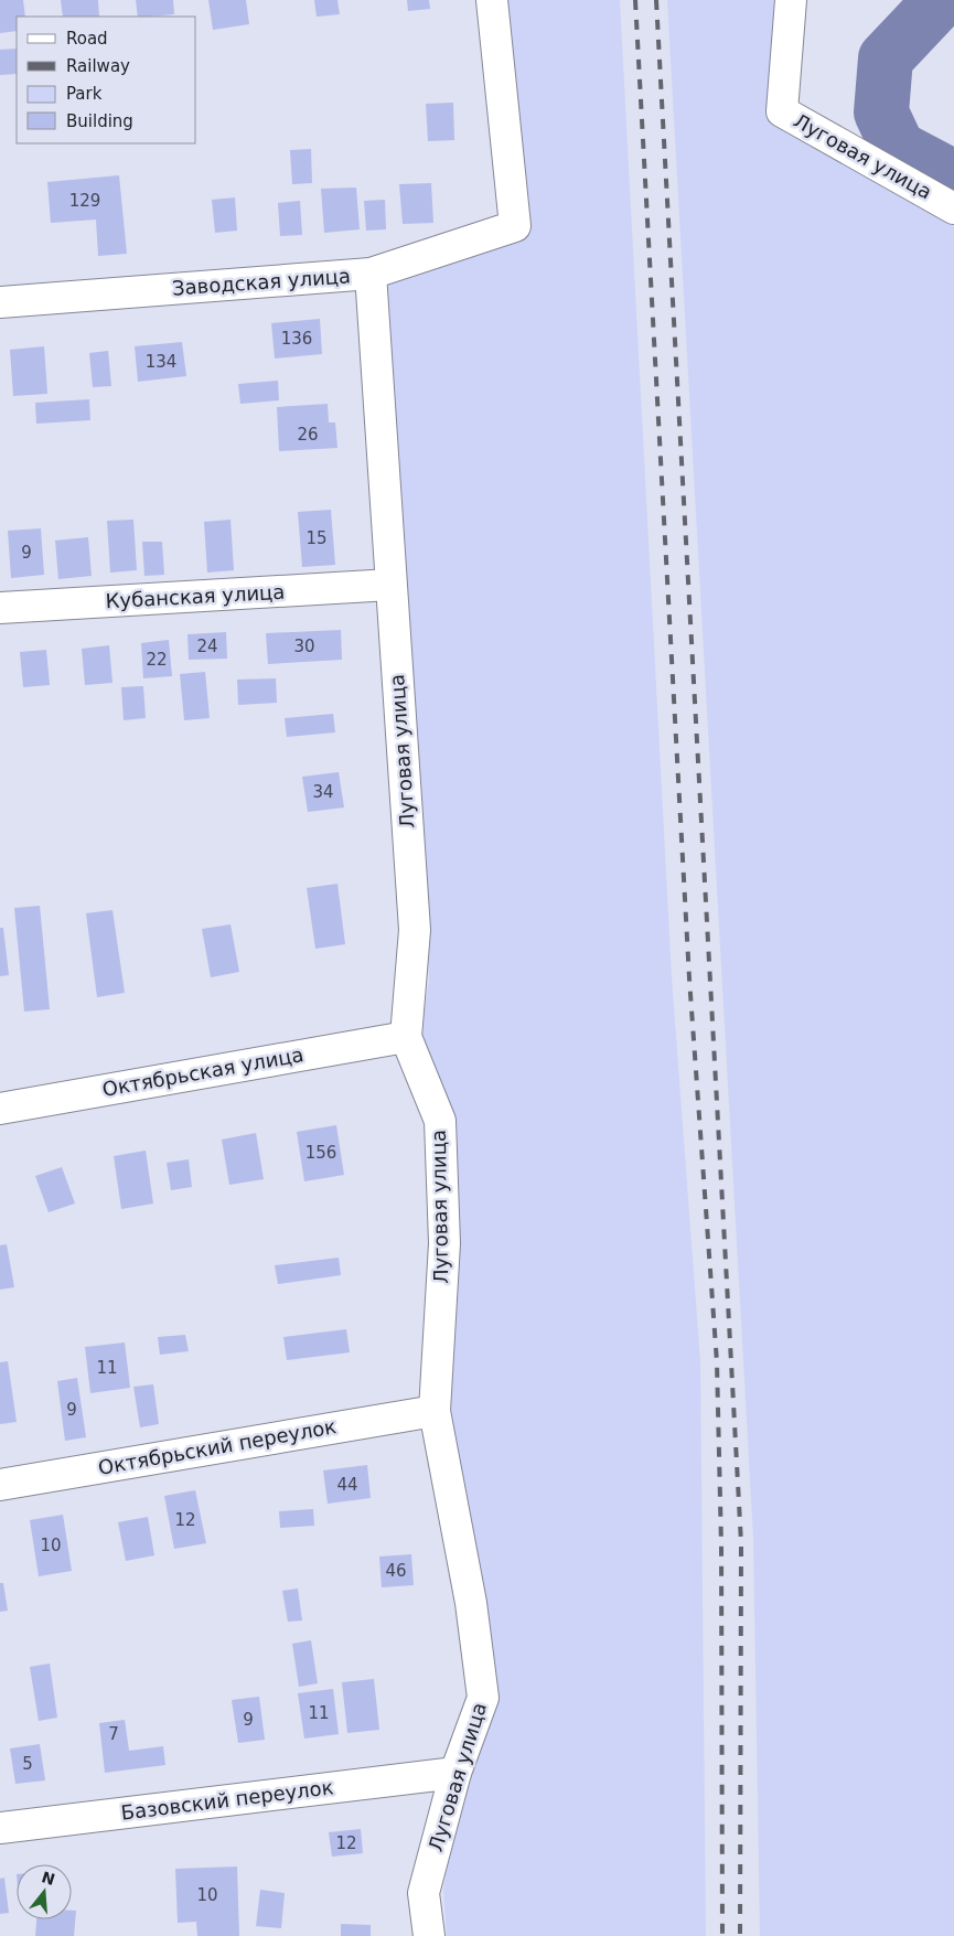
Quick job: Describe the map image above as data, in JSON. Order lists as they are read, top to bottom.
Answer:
{
  "streets": {
    "street": [
      "Луговая улица",
      "Заводская улица",
      "Кубанская улица",
      "Октябрьская улица",
      "Октябрьский переулок",
      "Базовский переулок"
    ]
  },
  "crossings": [
    ["Луговая улица", "Заводская улица"],
    ["Луговая улица", "Кубанская улица"],
    ["Луговая улица", "Октябрьская улица"],
    ["Луговая улица", "Октябрьский переулок"],
    ["Луговая улица", "Базовский переулок"]
  ],
  "house_numbers": [
    "129",
    "136",
    "134",
    "26",
    "15",
    "9",
    "24",
    "30",
    "22",
    "34",
    "156",
    "11",
    "9",
    "44",
    "12",
    "10",
    "46",
    "11",
    "9",
    "7",
    "5",
    "12",
    "10"
  ],
  "legend": [
    "Road",
    "Railway",
    "Park",
    "Building"
  ],
  "north": "top"
}
